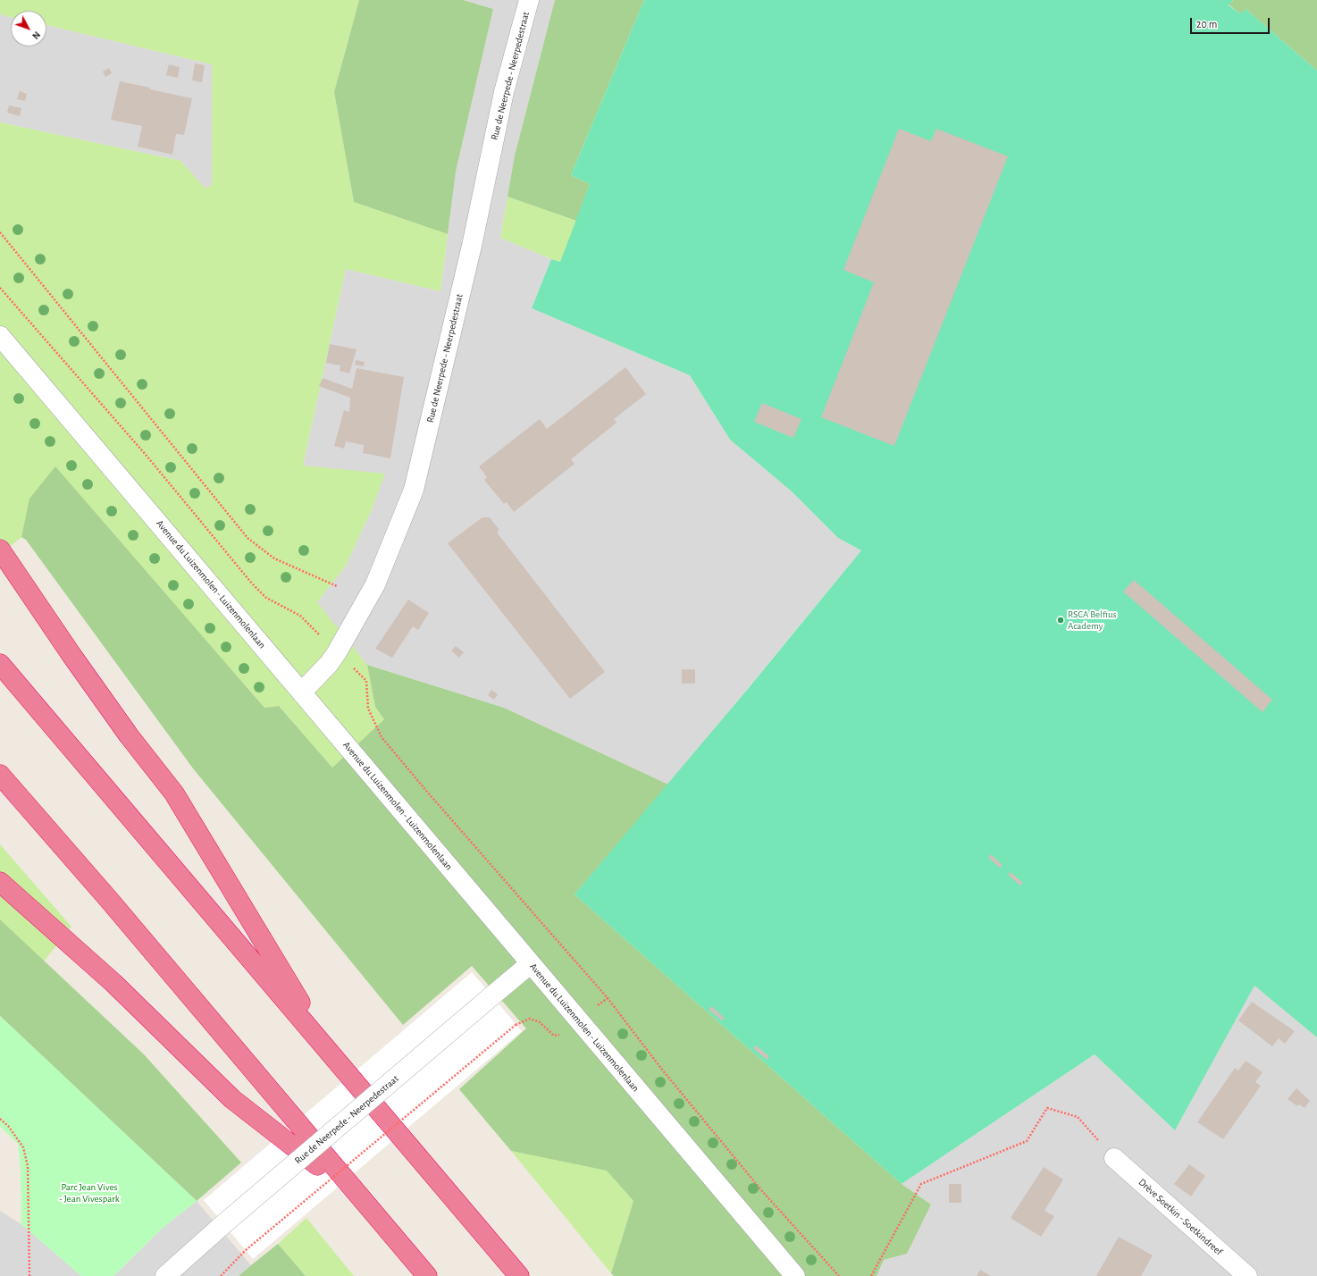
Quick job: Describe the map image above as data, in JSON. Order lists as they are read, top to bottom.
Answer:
{
  "streets": {
    "street": ["Rue de Neerpede - Neerpedestraat", "Avenue du Luizenmolen - Luizenmolenlaan", "Drève Soetkin - Soetkindreef"]
  },
  "crossings": [
    ["Rue de Neerpede - Neerpedestraat", "Avenue du Luizenmolen - Luizenmolenlaan"]
  ],
  "parks": ["Parc Jean Vives - Jean Vivespark"],
  "places": ["RSCA Belfius Academy"],
  "scale_bar": "20 m",
  "north": "bottom right"
}
